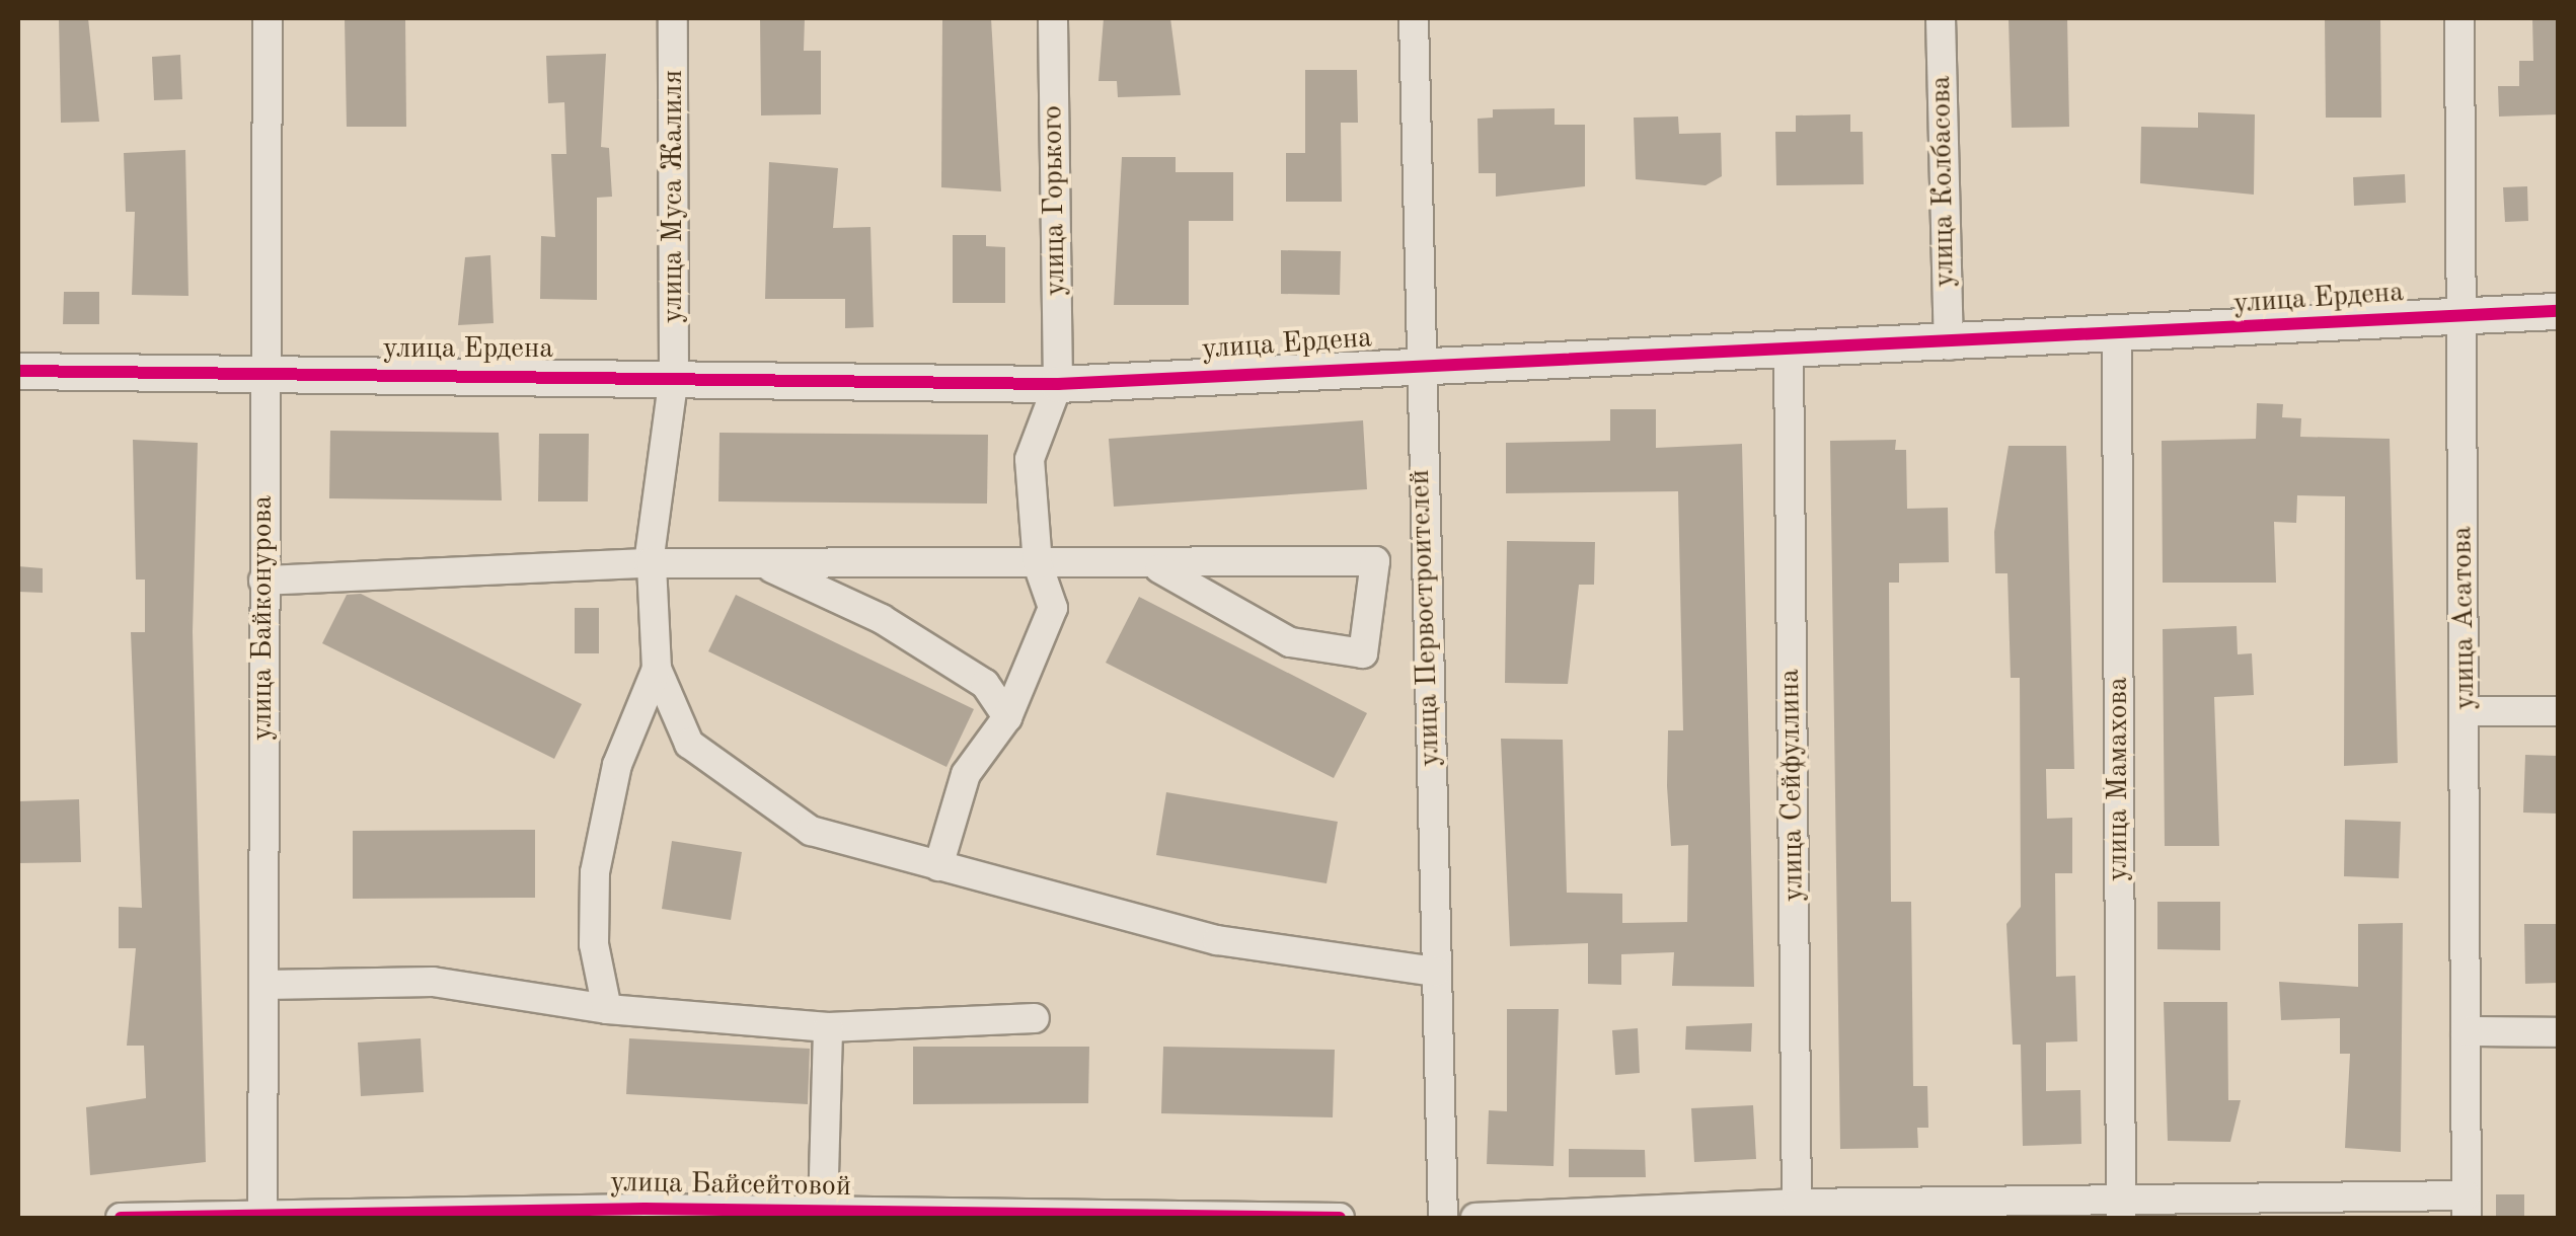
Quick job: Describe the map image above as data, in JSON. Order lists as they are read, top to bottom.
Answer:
{
  "streets": {
    "street": [
      "улица Колбасова",
      "улица Муса Жалиля",
      "улица Горького",
      "улица Ердена",
      "улица Байконурова",
      "улица Первостроителей",
      "улица Асатова",
      "улица Мамахова",
      "улица Сейфуллина",
      "улица Байсейтовой"
    ]
  },
  "crossings": [
    ["улица Колбасова", "улица Ердена"],
    ["улица Муса Жалиля", "улица Ердена"],
    ["улица Горького", "улица Ердена"],
    ["улица Ердена", "улица Байконурова"],
    ["улица Ердена", "улица Первостроителей"],
    ["улица Ердена", "улица Асатова"],
    ["улица Ердена", "улица Мамахова"],
    ["улица Ердена", "улица Сейфуллина"],
    ["улица Байконурова", "улица Байсейтовой"]
  ]
}
